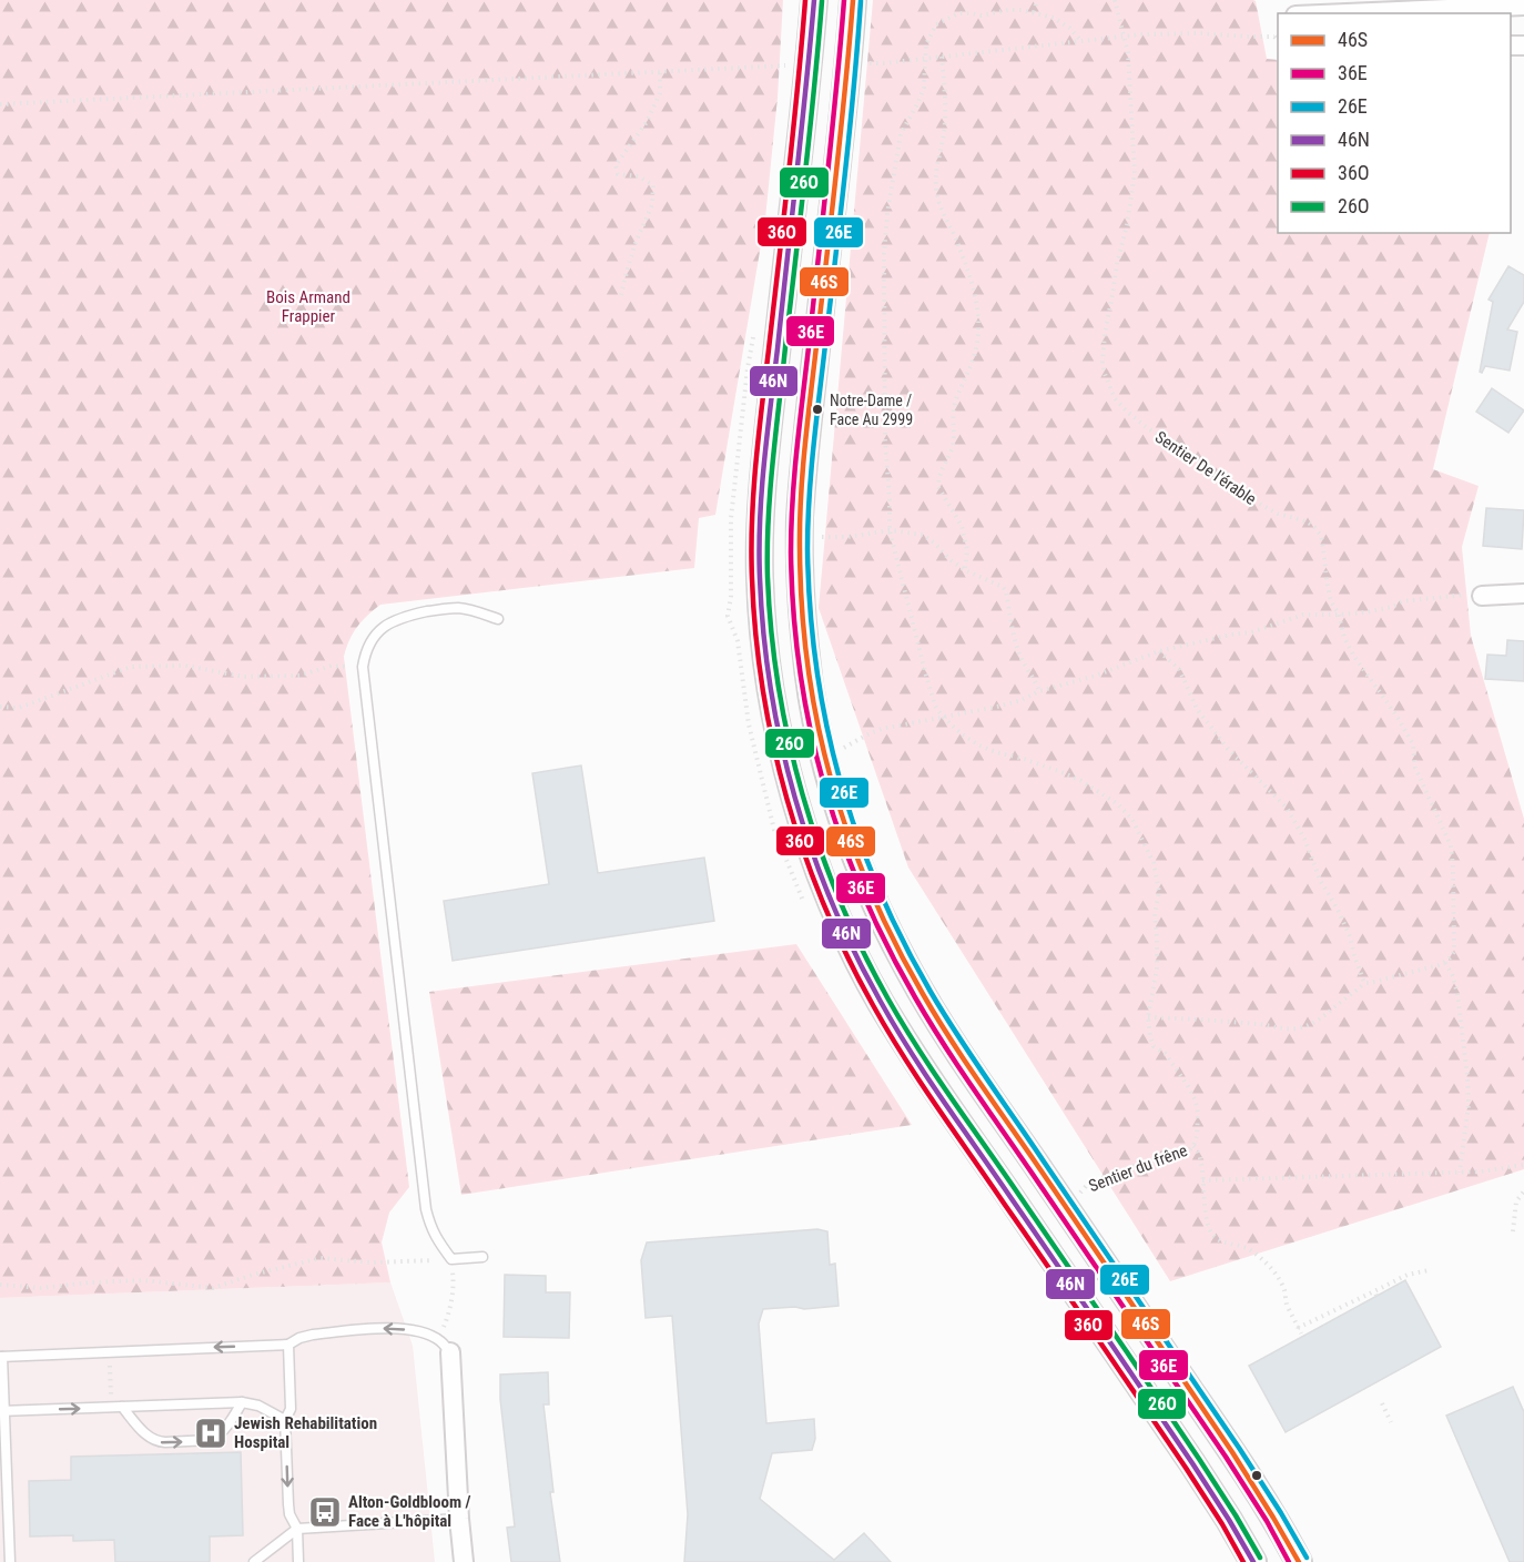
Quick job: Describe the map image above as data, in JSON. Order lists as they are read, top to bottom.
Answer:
{
  "streets": {
    "path": ["Sentier De l'érable", "Sentier du frêne"]
  },
  "parks": ["Bois Armand Frappier"],
  "places": {
    "other": ["Notre-Dame / Face Au 2999"],
    "hospital": ["Jewish Rehabilitation Hospital"],
    "bus stop": ["Alton-Goldbloom / Face à L'hôpital"]
  },
  "lines": [
    "transit line 46S",
    "transit line 36E",
    "transit line 46N",
    "transit line 36O",
    "transit line 26E",
    "transit line 26O"
  ],
  "legend": [
    "46S",
    "36E",
    "26E",
    "46N",
    "36O",
    "26O"
  ]
}
